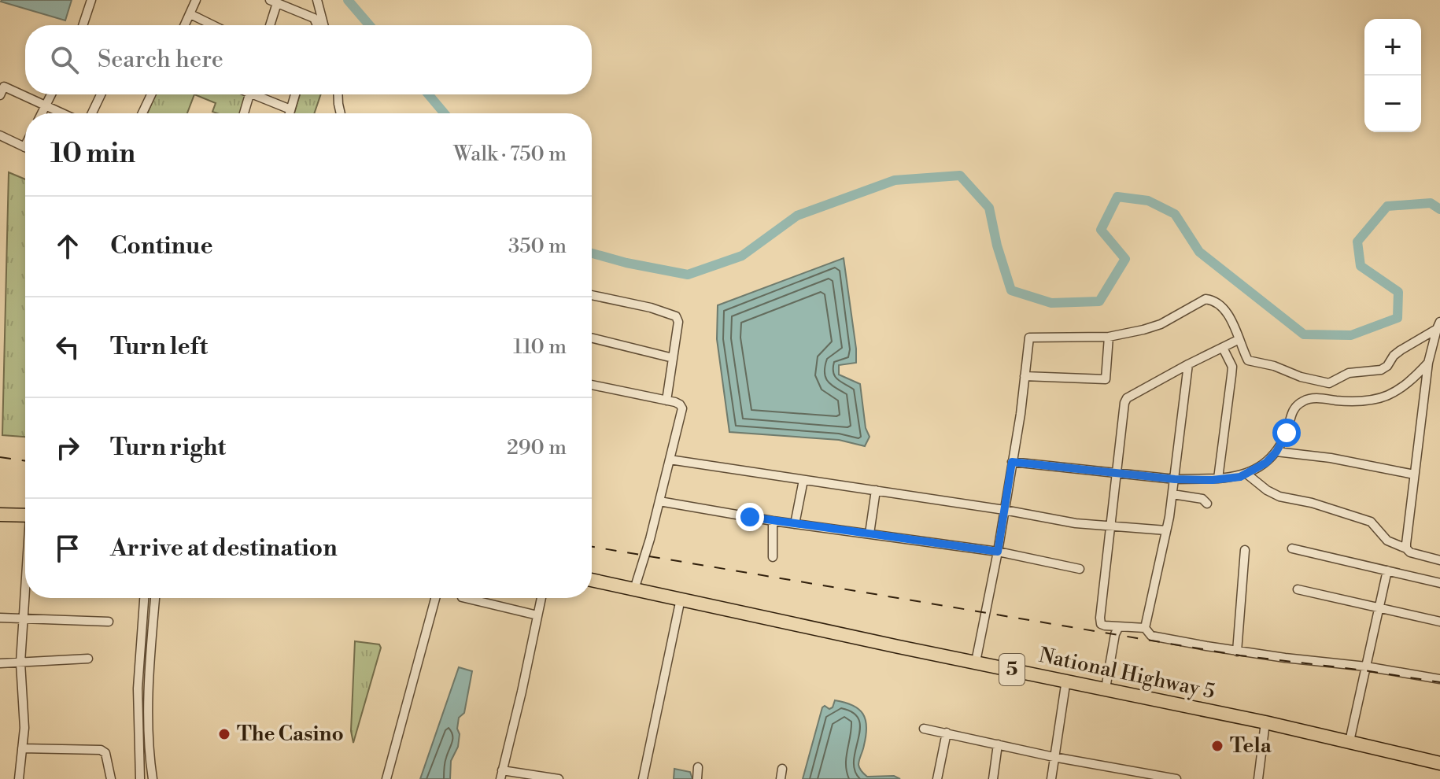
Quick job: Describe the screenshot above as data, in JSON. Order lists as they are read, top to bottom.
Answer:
{
  "streets": {
    "highway": ["5", "National Highway 5"]
  },
  "places": ["The Casino", "Tela"],
  "page": {
    "map_buttons": ["+", "−"],
    "search": "Search here",
    "heading": ["10 min", "Walk · 750 m"],
    "list": [
      ["Continue", "350 m"],
      ["Turn left", "110 m"],
      ["Turn right", "290 m"],
      "Arrive at destination"
    ]
  }
}
